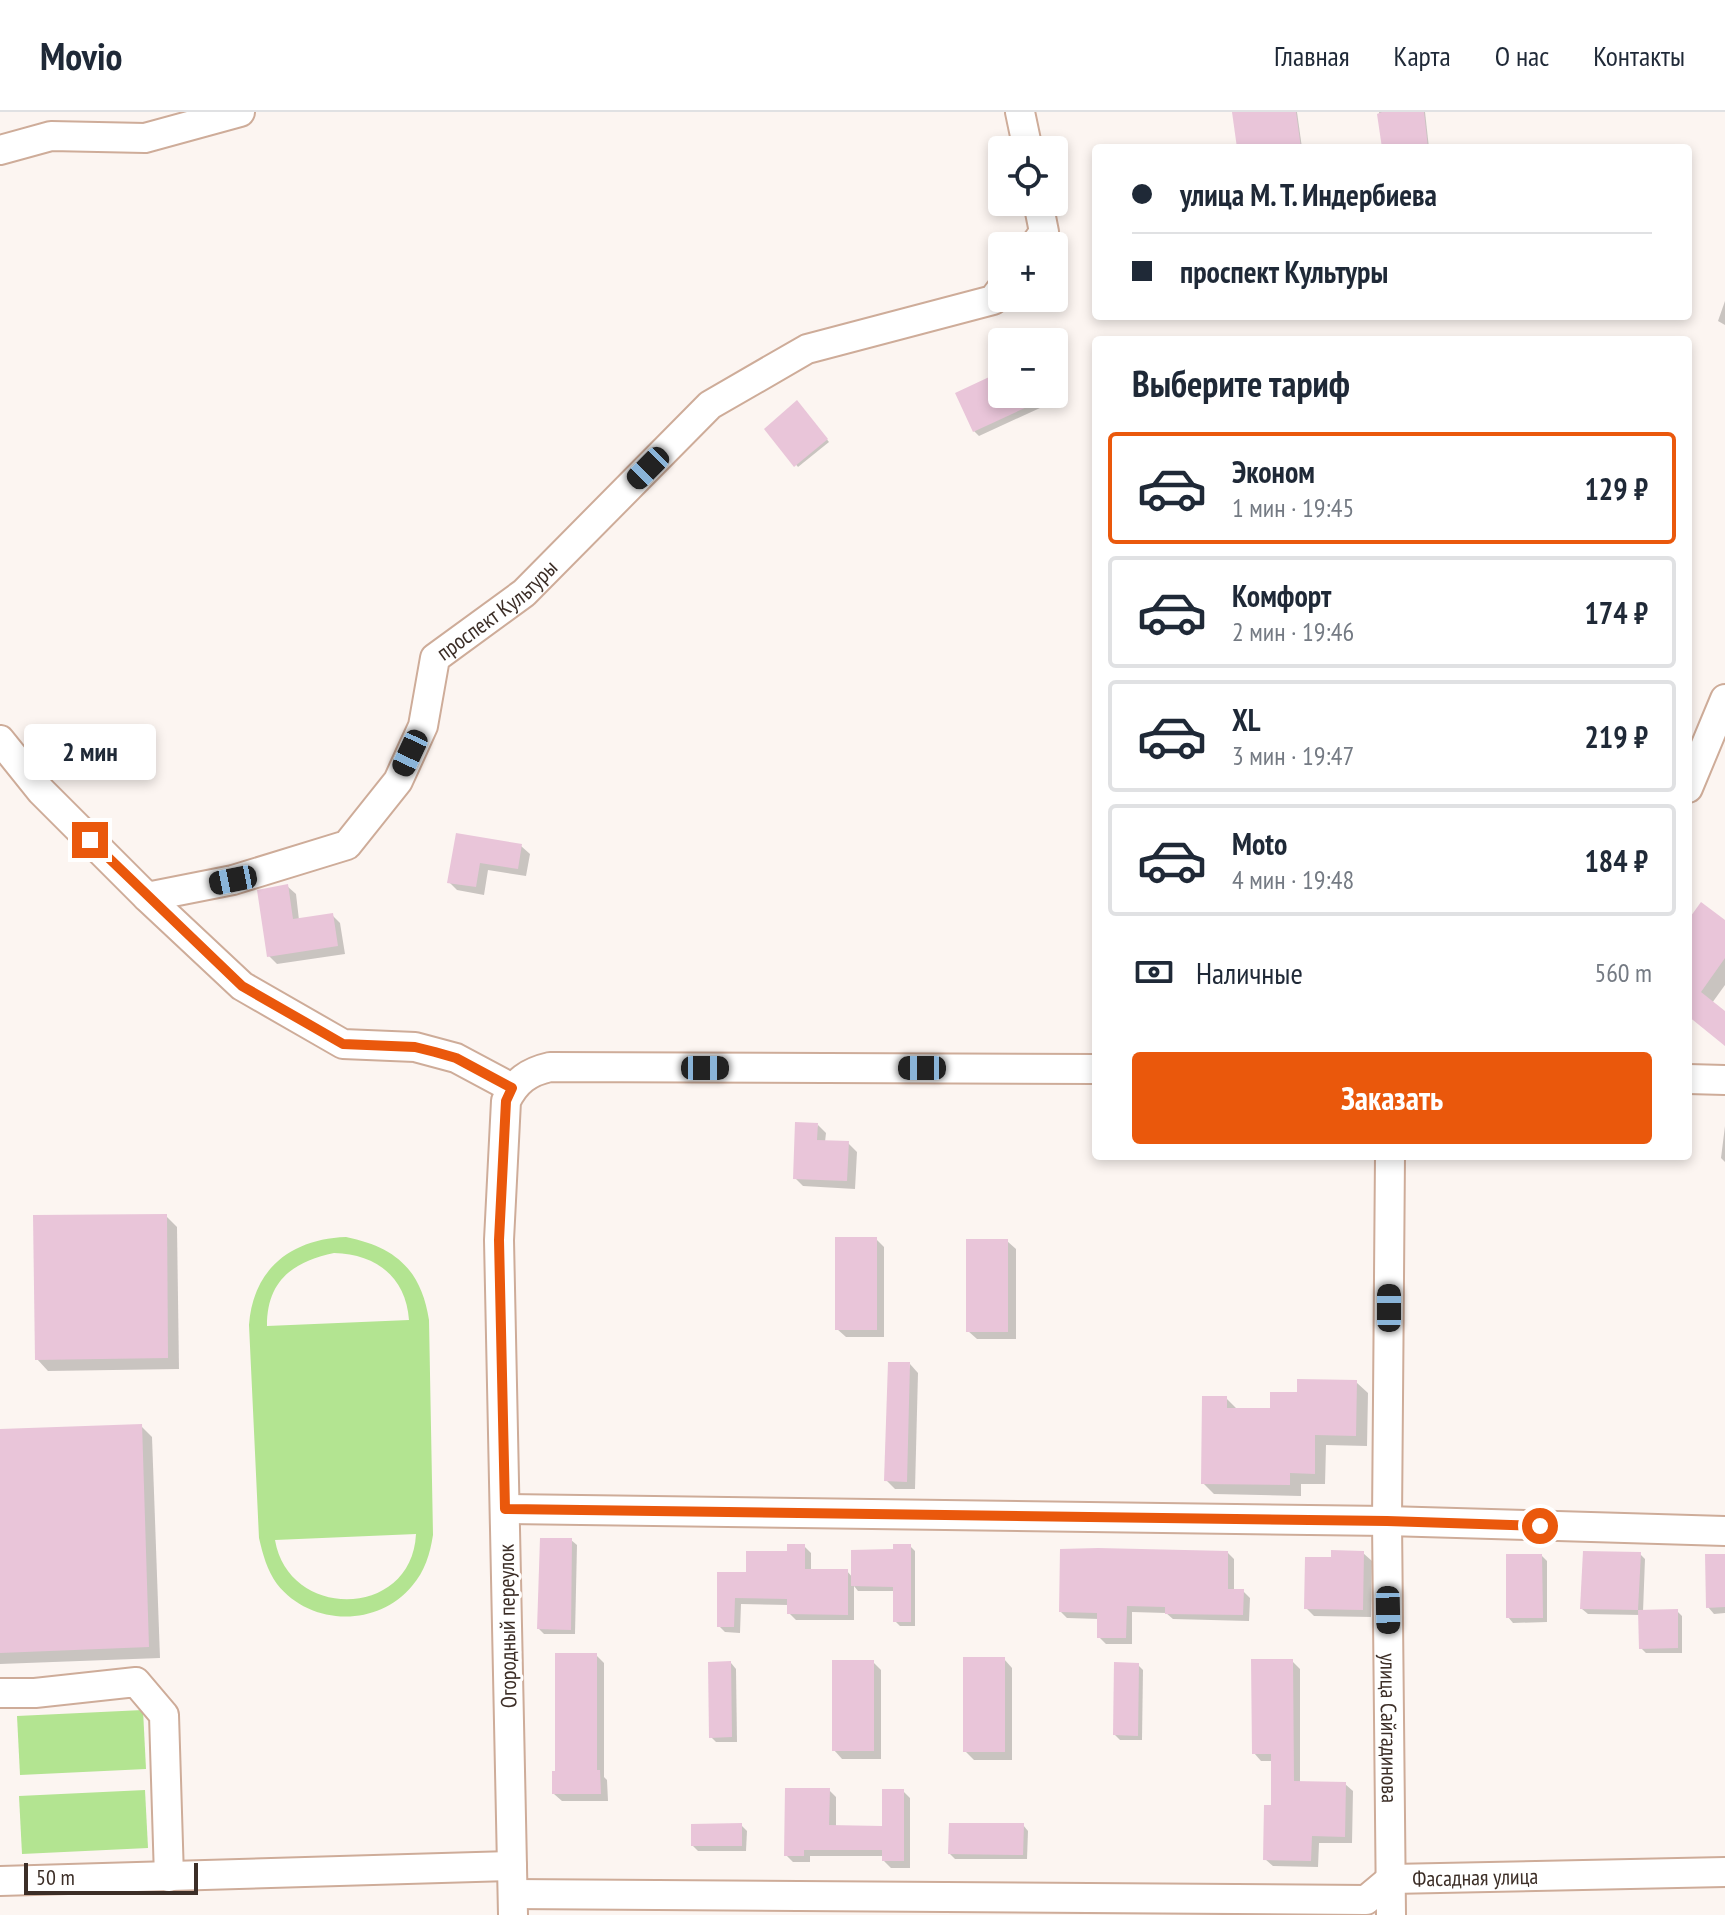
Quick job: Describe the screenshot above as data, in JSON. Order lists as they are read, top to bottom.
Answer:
{
  "streets": {
    "street": [
      "проспект Культуры",
      "Огородный переулок",
      "улица Сайгадинова",
      "Фасадная улица"
    ]
  },
  "crossings": [
    ["Огородный переулок", "Фасадная улица"],
    ["улица Сайгадинова", "Фасадная улица"]
  ],
  "scale_bar": "50 m",
  "page": {
    "header": "Movio",
    "nav": [
      "Главная",
      "Карта",
      "О нас",
      "Контакты"
    ],
    "map_buttons": ["+", "−"],
    "banner": ["улица М. Т. Индербиева", "проспект Культуры"],
    "heading": "Выберите тариф",
    "list": [
      {
        "name": "Эконом",
        "note": "1 мин · 19:45",
        "value": "129 ₽"
      },
      {
        "name": "Комфорт",
        "note": "2 мин · 19:46",
        "value": "174 ₽"
      },
      {
        "name": "XL",
        "note": "3 мин · 19:47",
        "value": "219 ₽"
      },
      {
        "name": "Moto",
        "note": "4 мин · 19:48",
        "value": "184 ₽"
      }
    ],
    "bubble": "2 мин",
    "pay": ["Наличные", "560 m"],
    "buttons": "Заказать",
    "scale": "50 m"
  }
}
